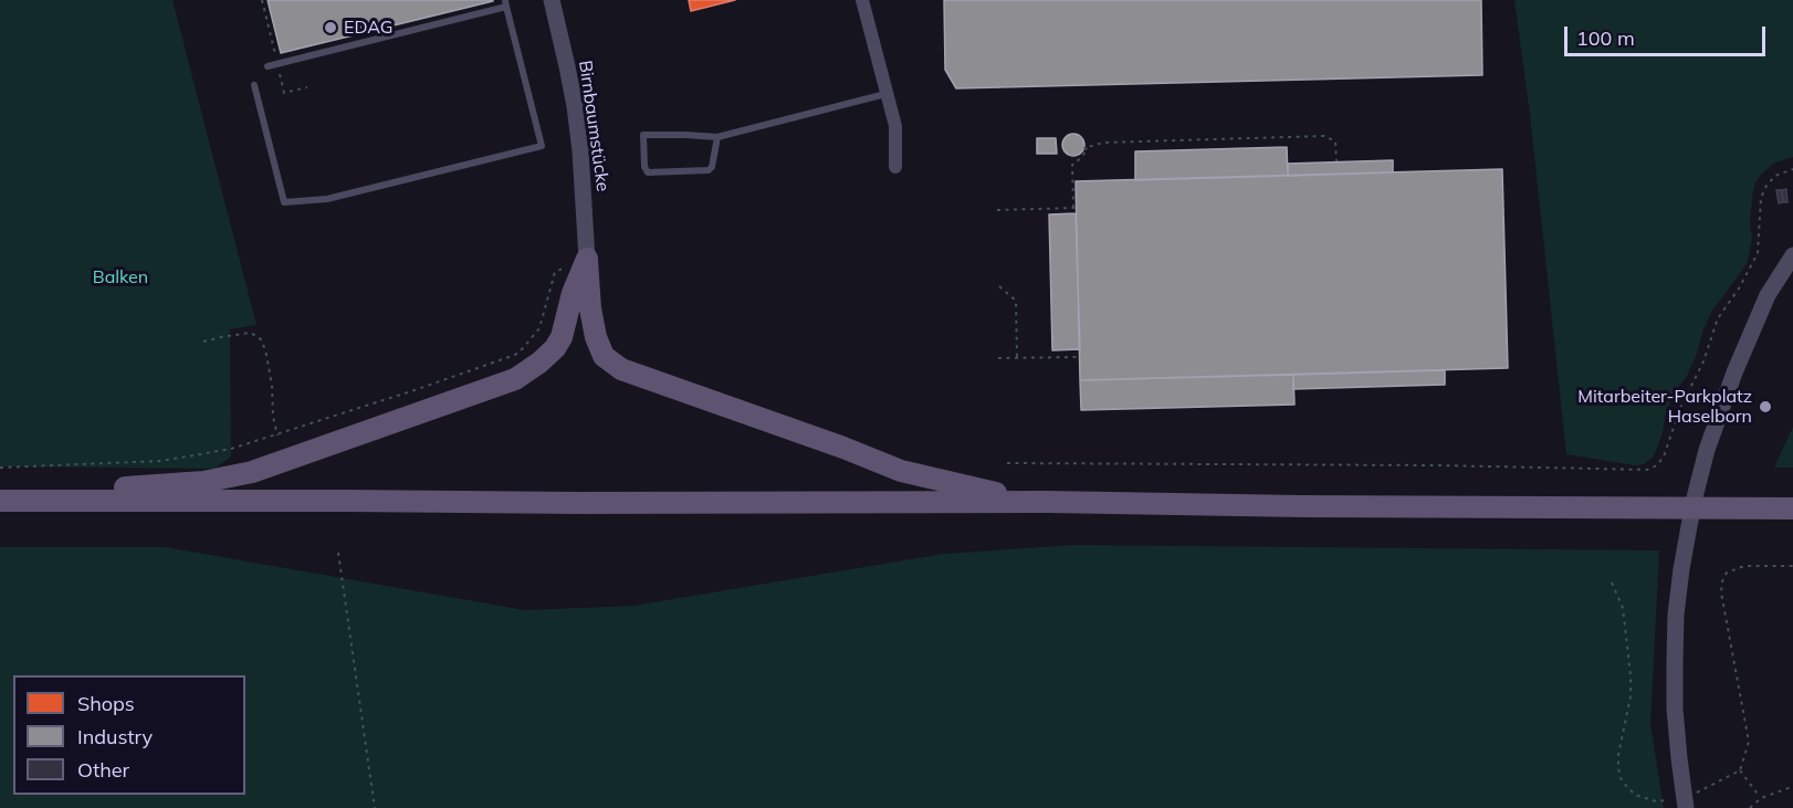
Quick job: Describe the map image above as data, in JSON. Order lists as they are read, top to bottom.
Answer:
{
  "streets": {
    "street": ["Birnbaumstücke"]
  },
  "parks": ["Balken"],
  "places": ["EDAG", "Mitarbeiter-Parkplatz Haselborn"],
  "legend": ["Shops", "Industry", "Other"],
  "scale_bar": "100 m"
}
